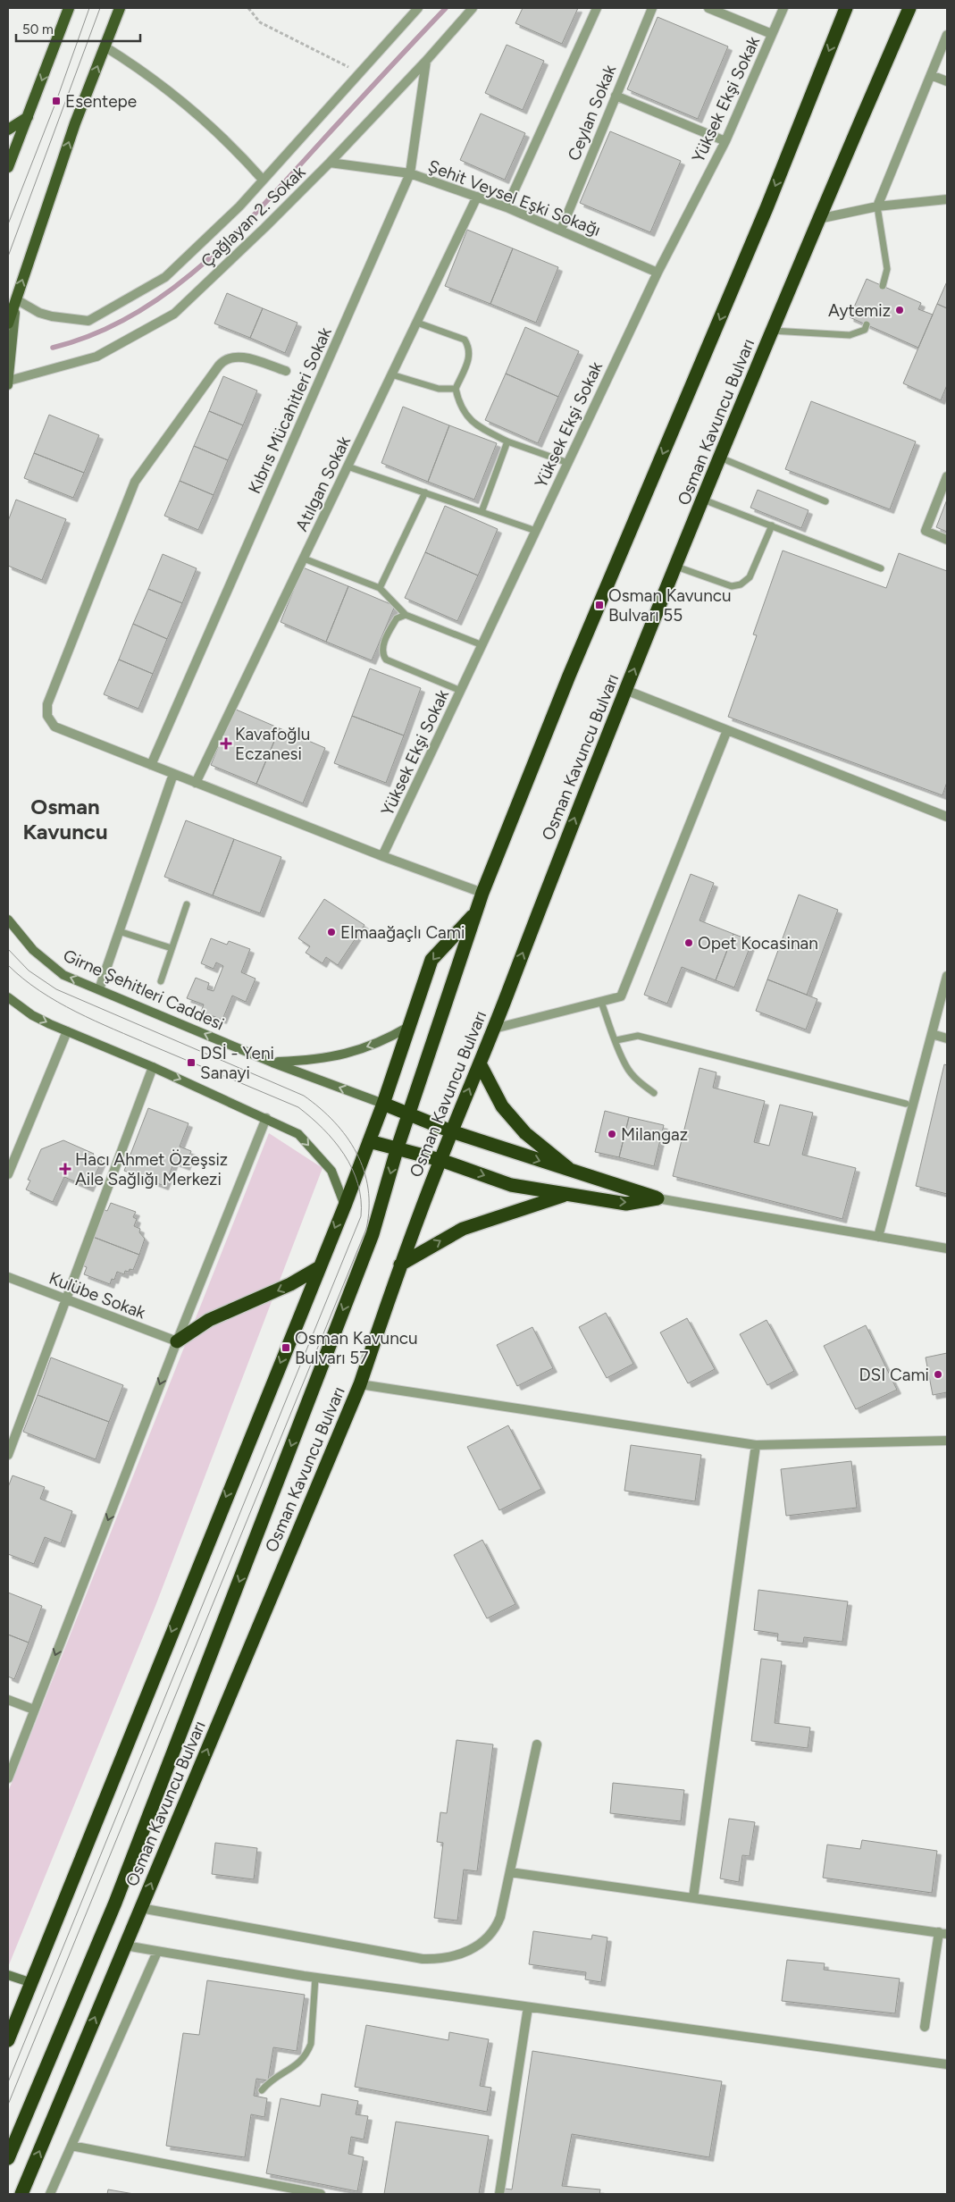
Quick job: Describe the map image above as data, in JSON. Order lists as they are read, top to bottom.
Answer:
{
  "streets": {
    "highway": ["Osman Kavuncu Bulvarı"],
    "street": [
      "Yüksek Ekşi Sokak",
      "Ceylan Sokak",
      "Şehit Veysel Eşki Sokağı",
      "Çağlayan 2. Sokak",
      "Kıbrıs Mücahitleri Sokak",
      "Atılgan Sokak",
      "Girne Şehitleri Caddesi",
      "Kulübe Sokak"
    ]
  },
  "crossings": [
    ["Yüksek Ekşi Sokak", "Şehit Veysel Eşki Sokağı"],
    ["Ceylan Sokak", "Şehit Veysel Eşki Sokağı"],
    ["Şehit Veysel Eşki Sokağı", "Çağlayan 2. Sokak"],
    ["Şehit Veysel Eşki Sokağı", "Kıbrıs Mücahitleri Sokak"],
    ["Şehit Veysel Eşki Sokağı", "Atılgan Sokak"],
    ["Çağlayan 2. Sokak", "Kıbrıs Mücahitleri Sokak"]
  ],
  "districts": ["Osman Kavuncu"],
  "places": {
    "transit": [
      "Esentepe",
      "Osman Kavuncu Bulvarı 55",
      "DSİ - Yeni Sanayi",
      "Osman Kavuncu Bulvarı 57"
    ],
    "other": [
      "Aytemiz",
      "Elmaağaçlı Cami",
      "Opet Kocasinan",
      "Milangaz",
      "DSI Cami"
    ],
    "health": ["Kavafoğlu Eczanesi", "Hacı Ahmet Özeşsiz Aile Sağlığı Merkezi"]
  },
  "scale_bar": "50 m"
}
